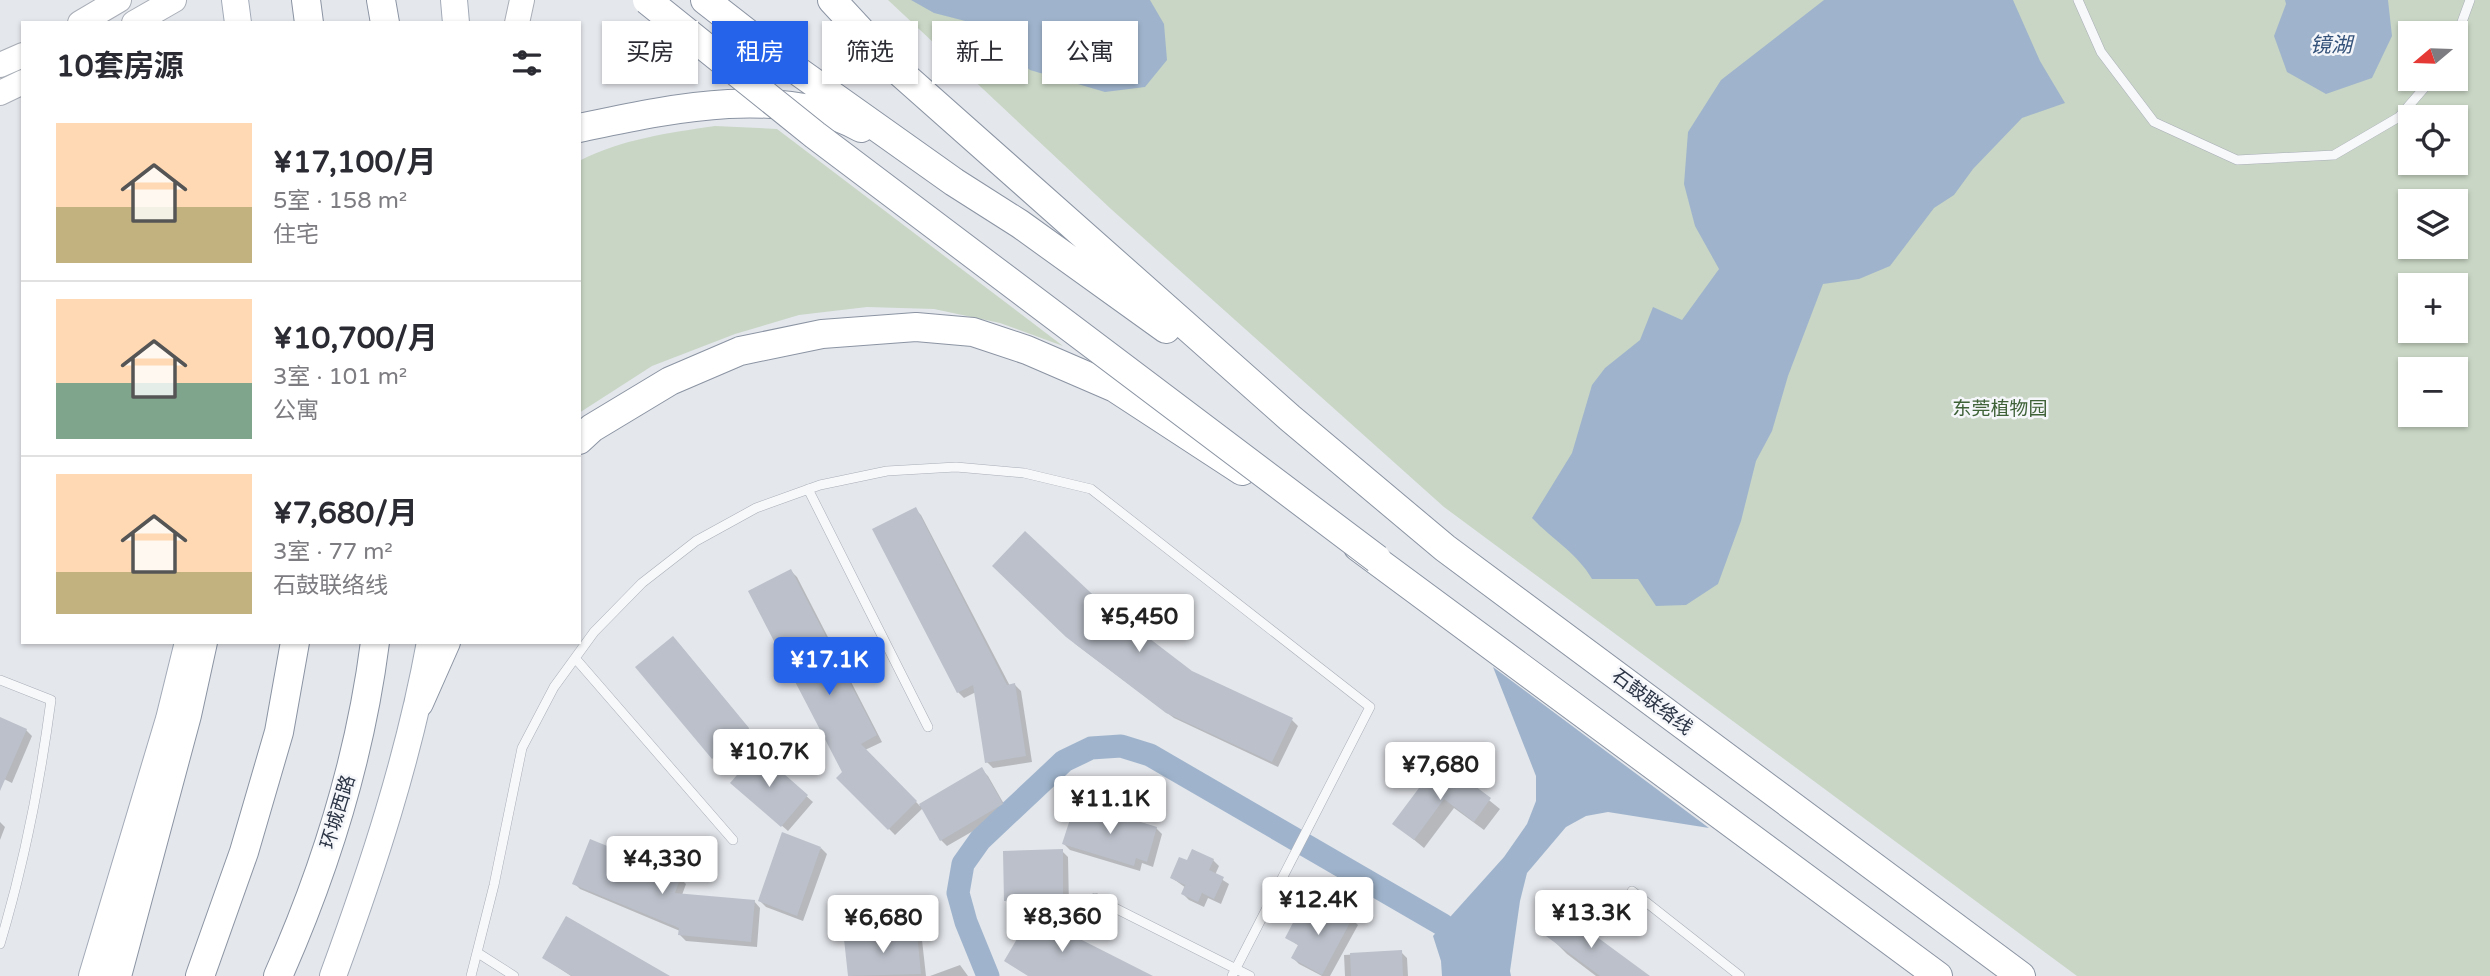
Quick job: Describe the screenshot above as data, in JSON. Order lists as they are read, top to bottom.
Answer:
{
  "streets": {
    "highway": ["石鼓联络线", "环城西路"]
  },
  "water": ["镜湖"],
  "parks": ["东莞植物园"],
  "north": "left",
  "page": {
    "map_buttons": ["+", "−"],
    "chip": [
      "买房",
      "租房",
      "筛选",
      "新上",
      "公寓"
    ],
    "heading": "10套房源",
    "list": [
      {
        "name": "¥17,100/月",
        "note": "5室 · 158 m² · 住宅"
      },
      {
        "name": "¥10,700/月",
        "note": "3室 · 101 m² · 公寓"
      },
      {
        "name": "¥7,680/月",
        "note": "3室 · 77 m² · 石鼓联络线"
      }
    ],
    "price": [
      "¥5,450",
      "¥17.1K",
      "¥10.7K",
      "¥7,680",
      "¥11.1K",
      "¥4,330",
      "¥12.4K",
      "¥13.3K",
      "¥8,360",
      "¥6,680"
    ]
  }
}
